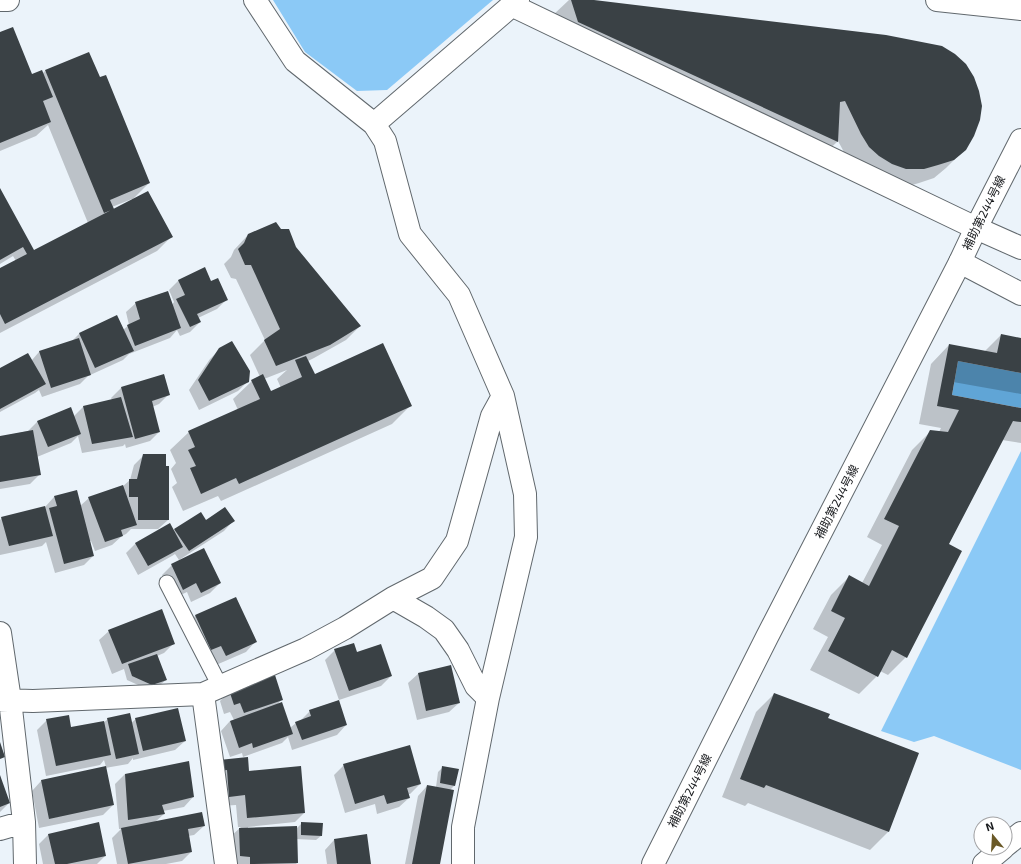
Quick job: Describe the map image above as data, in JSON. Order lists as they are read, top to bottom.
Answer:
{
  "streets": {
    "street": ["補助第244号線"]
  },
  "north": "top"
}
